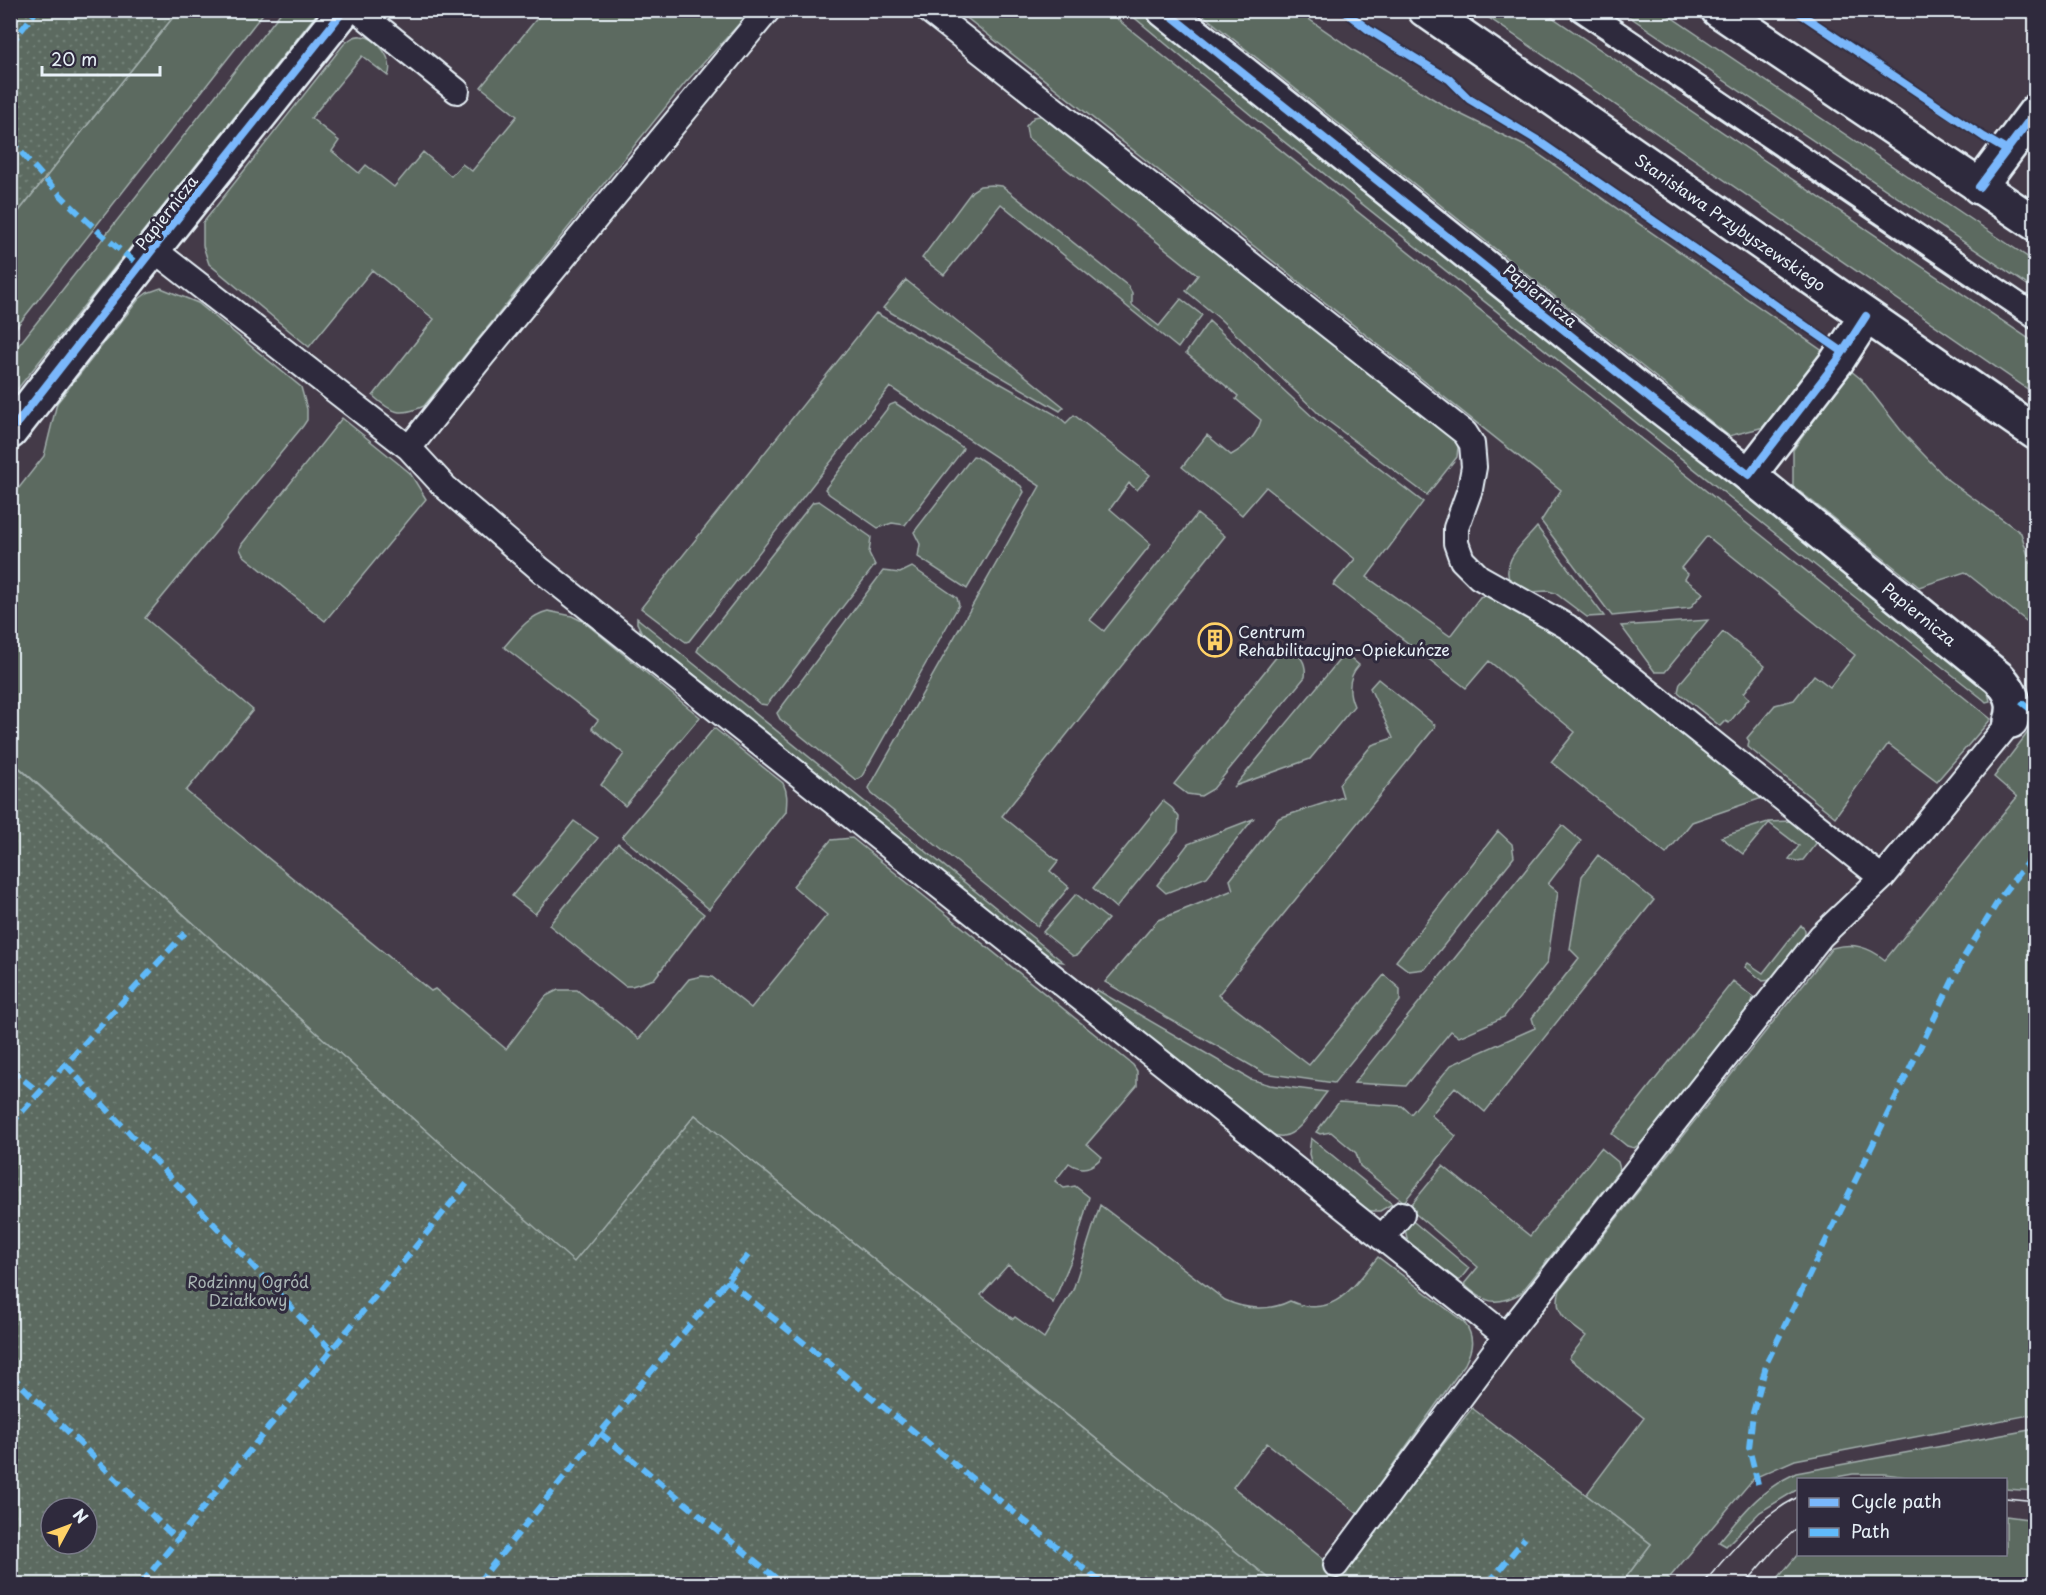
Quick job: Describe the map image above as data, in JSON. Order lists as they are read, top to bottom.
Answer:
{
  "streets": {
    "street": ["Papiernicza", "Stanisława Przybyszewskiego"]
  },
  "parks": ["Rodzinny Ogród Działkowy"],
  "places": {
    "building": ["Centrum Rehabilitacyjno-Opiekuńcze"]
  },
  "legend": ["Cycle path", "Path"],
  "scale_bar": "20 m",
  "north": "top right"
}
